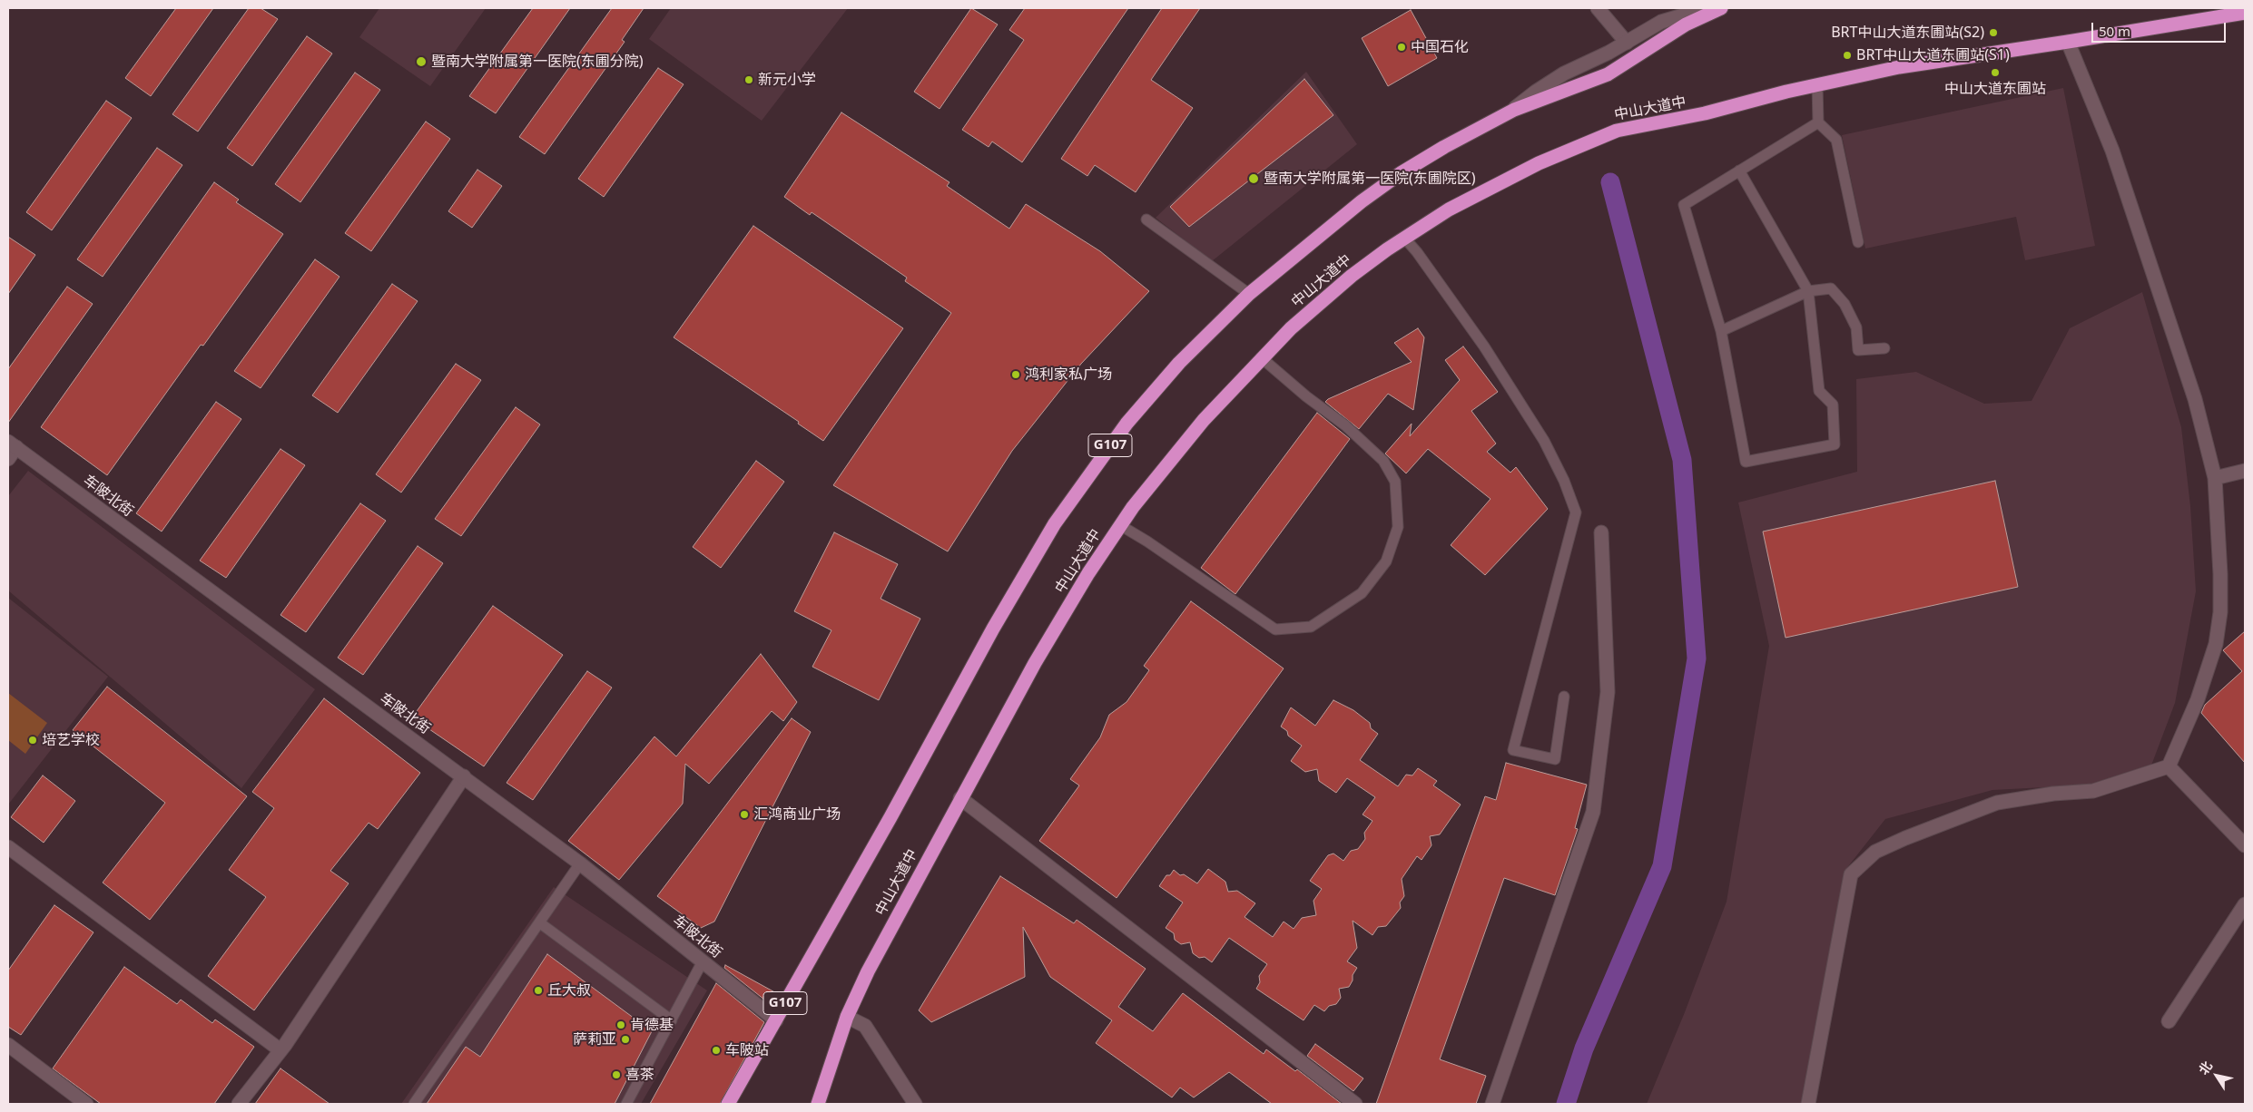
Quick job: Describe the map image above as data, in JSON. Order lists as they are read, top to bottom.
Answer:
{
  "streets": {
    "highway": ["中山大道中", "G107"],
    "street": ["车陂北街"]
  },
  "crossings": [
    ["G107", "车陂北街"]
  ],
  "places": [
    "BRT中山大道东圃站(S2)",
    "中国石化",
    "BRT中山大道东圃站(S1)",
    "暨南大学附属第一医院(东圃分院)",
    "中山大道东圃站",
    "新元小学",
    "暨南大学附属第一医院(东圃院区)",
    "鸿利家私广场",
    "培艺学校",
    "汇鸿商业广场",
    "丘大叔",
    "肯德基",
    "萨莉亚",
    "车陂站",
    "喜茶"
  ],
  "scale_bar": "50 m",
  "north": "top left"
}
